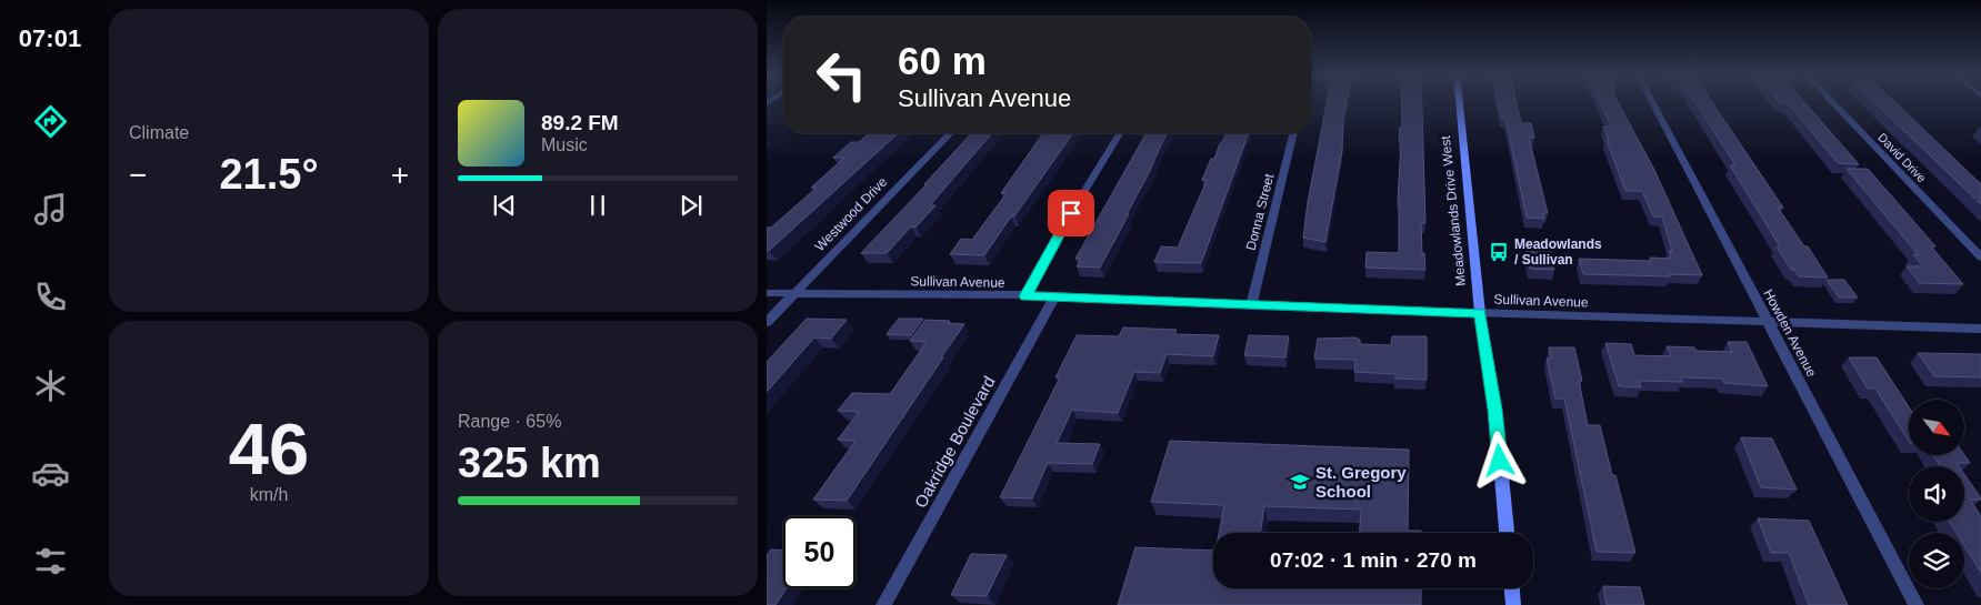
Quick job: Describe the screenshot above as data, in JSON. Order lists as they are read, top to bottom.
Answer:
{
  "streets": {
    "main road": ["Meadowlands Drive West"],
    "street": [
      "David Drive",
      "Donna Street",
      "Westwood Drive",
      "Sullivan Avenue",
      "Howden Avenue",
      "Oakridge Boulevard"
    ]
  },
  "crossings": [
    ["Meadowlands Drive West", "Sullivan Avenue"],
    ["Donna Street", "Sullivan Avenue"],
    ["Westwood Drive", "Sullivan Avenue"],
    ["Sullivan Avenue", "Howden Avenue"],
    ["Sullivan Avenue", "Oakridge Boulevard"]
  ],
  "places": {
    "bus stop": ["Meadowlands / Sullivan"],
    "school or university": ["St. Gregory School"]
  },
  "north": "bottom right",
  "page": {
    "tabs": "07:01",
    "tile": [
      "Climate",
      ["46", "km/h"],
      ["Range · 65%", "325 km"]
    ],
    "turn": ["60 m", "Sullivan Avenue"],
    "song": ["89.2 FM", "Music"],
    "heat": ["−", "21.5°", "+"],
    "limit": "50",
    "trip": "07:02 · 1 min · 270 m"
  }
}
